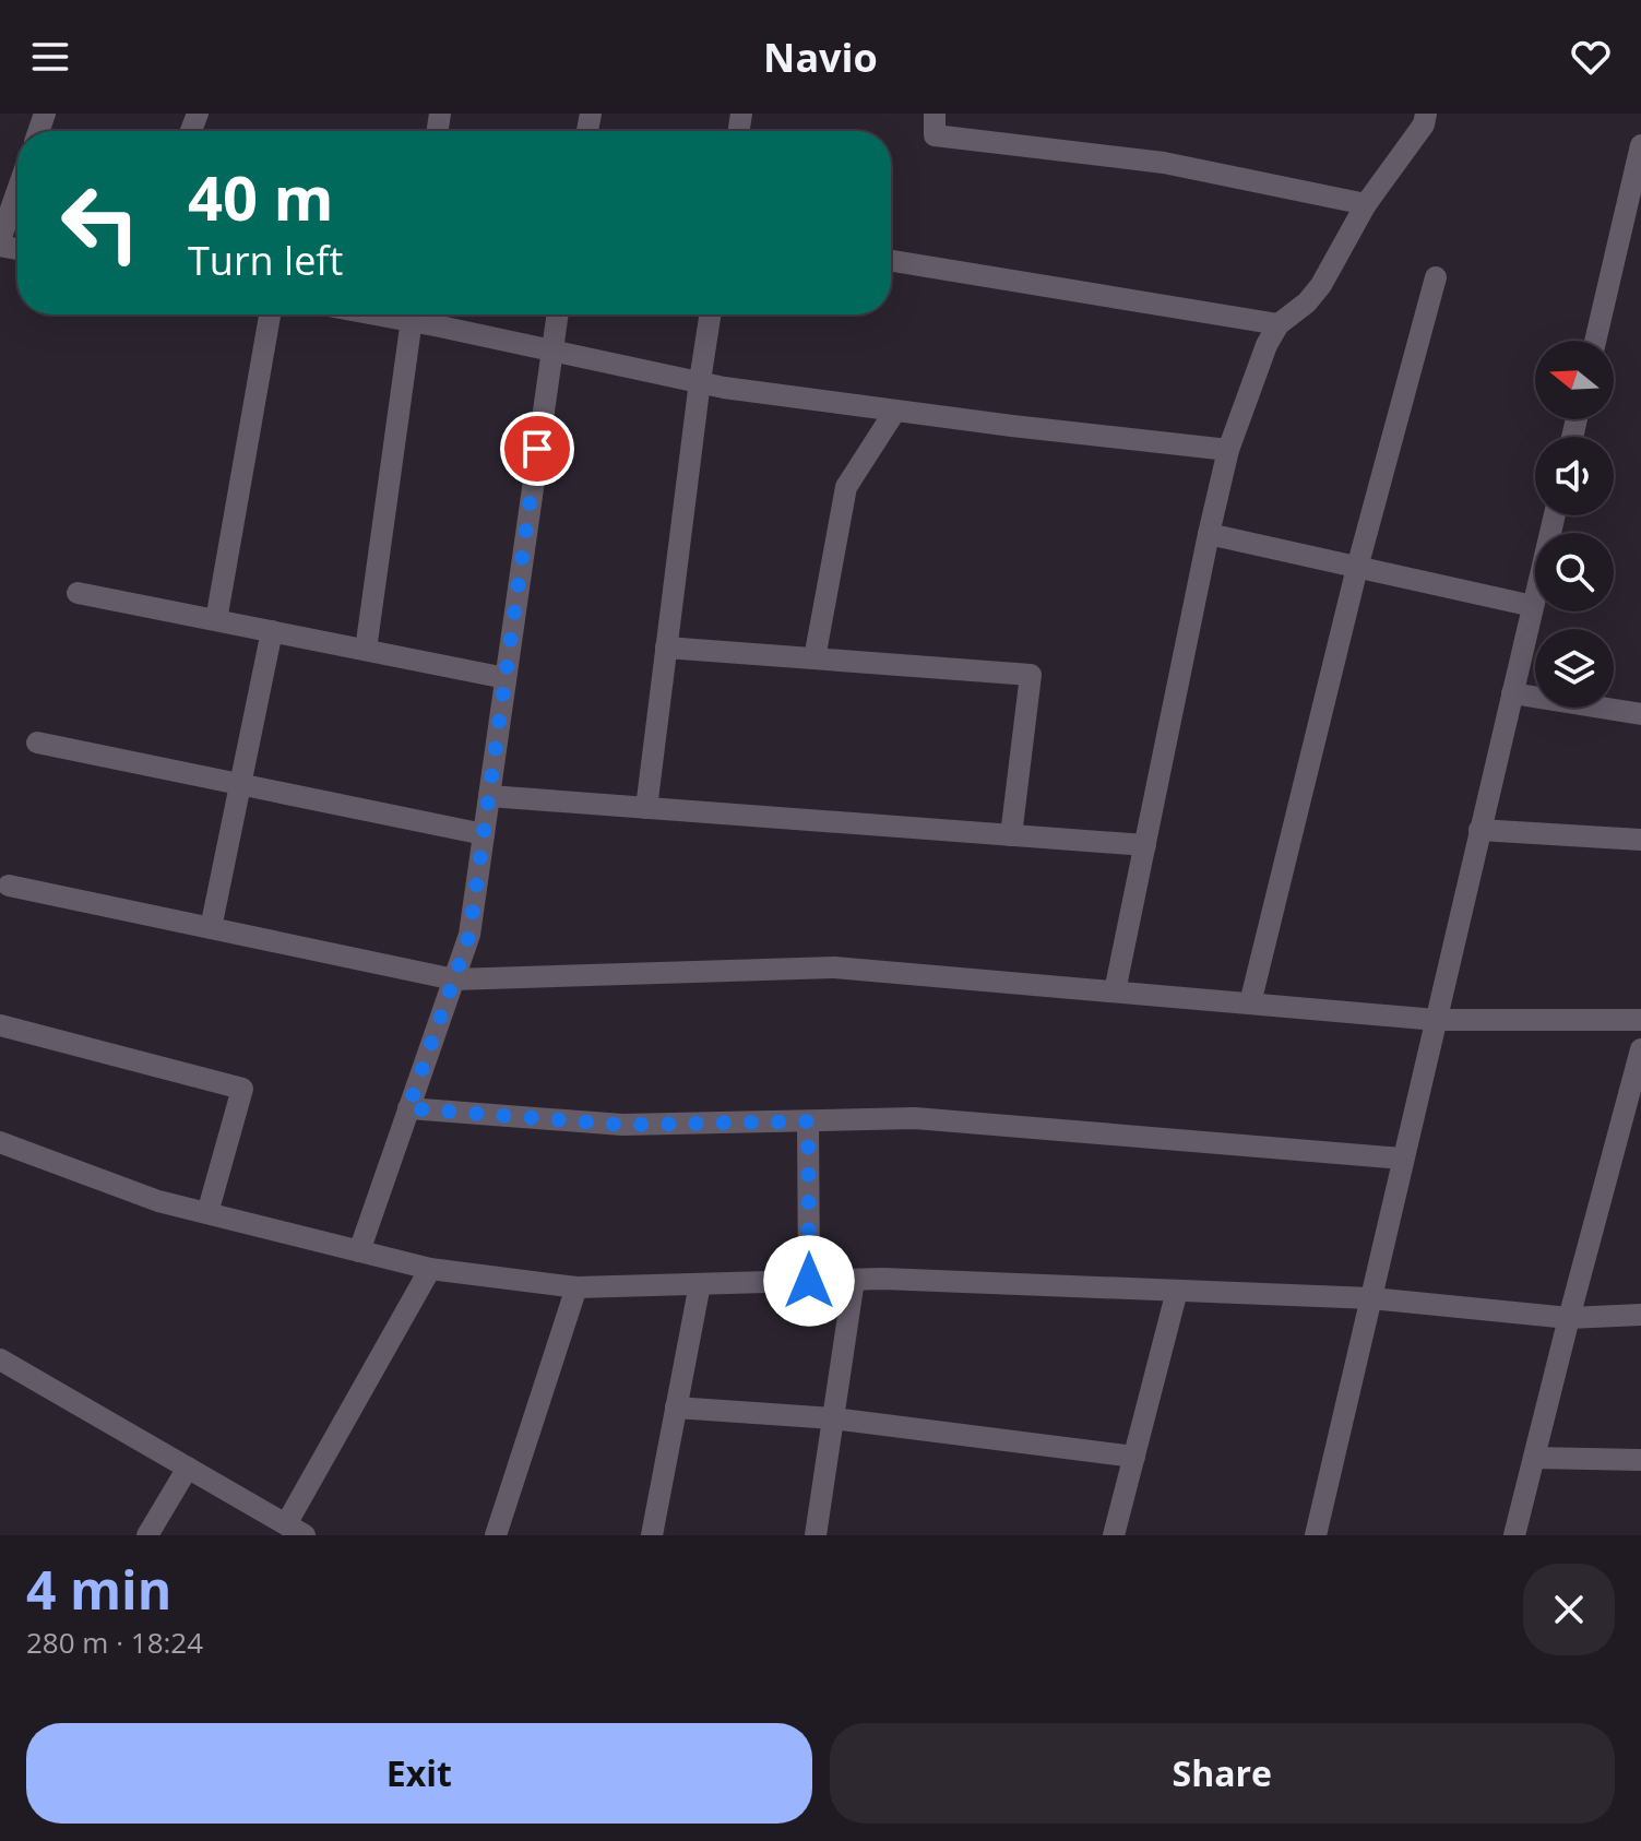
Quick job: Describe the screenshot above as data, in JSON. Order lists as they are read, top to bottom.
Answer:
{
  "north": "left",
  "page": {
    "header": "Navio",
    "turn": ["40 m", "Turn left"],
    "heading": ["4 min", "280 m · 18:24"],
    "buttons": ["Exit", "Share"]
  }
}
